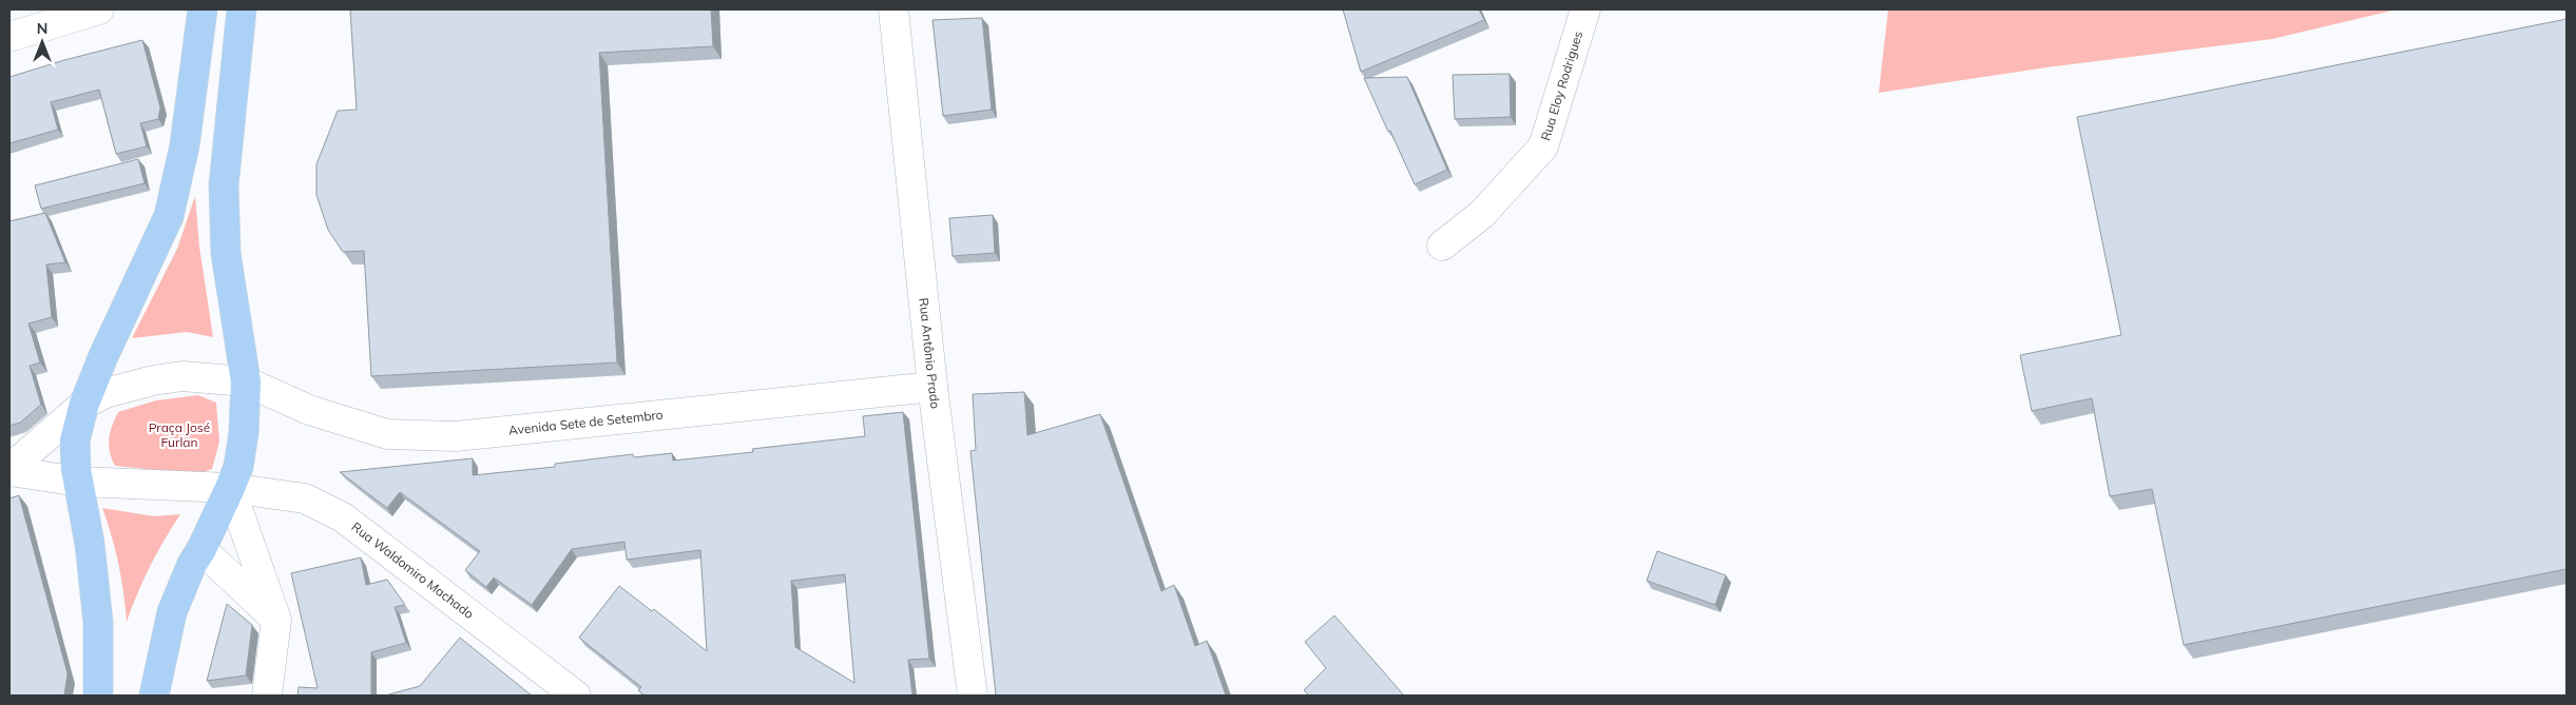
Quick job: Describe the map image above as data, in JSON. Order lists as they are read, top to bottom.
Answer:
{
  "streets": {
    "street": [
      "Rua Eloy Rodrigues",
      "Rua Antônio Prado",
      "Avenida Sete de Setembro",
      "Rua Waldomiro Machado"
    ]
  },
  "crossings": [
    ["Rua Antônio Prado", "Avenida Sete de Setembro"]
  ],
  "parks": ["Praça José Furlan"],
  "north": "top"
}
